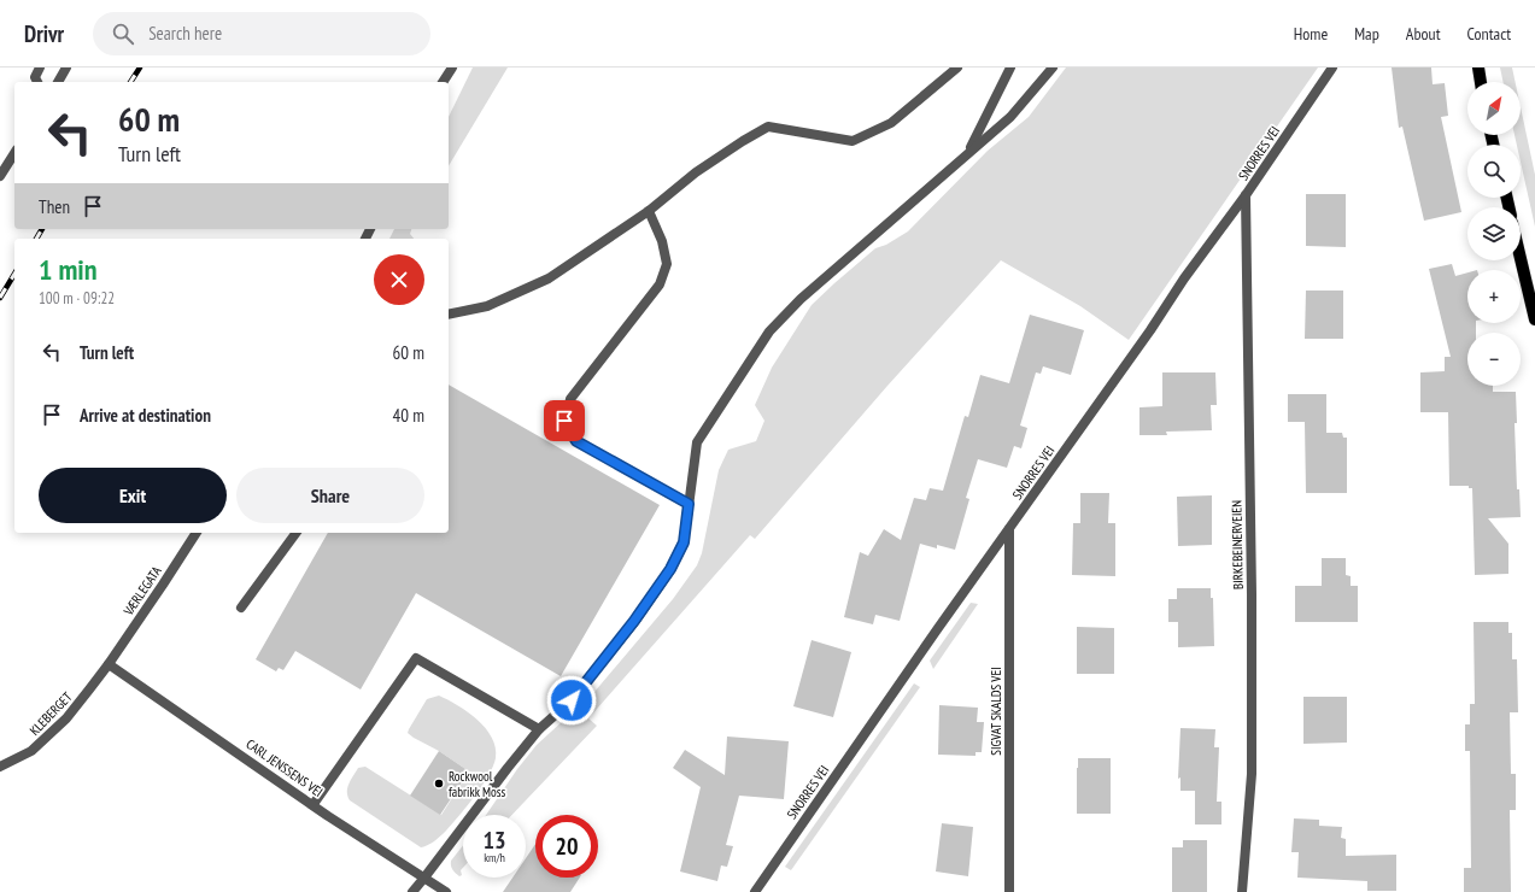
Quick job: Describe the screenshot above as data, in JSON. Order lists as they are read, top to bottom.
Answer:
{
  "streets": {
    "street": [
      "SNORRES VEI",
      "BIRKEBEINERVEIEN",
      "VÆRLEGATA",
      "SIGVAT SKALDS VEI",
      "KLEBERGET",
      "CARL JENSSENS VEI"
    ]
  },
  "crossings": [
    ["SNORRES VEI", "BIRKEBEINERVEIEN"],
    ["SNORRES VEI", "SIGVAT SKALDS VEI"],
    ["VÆRLEGATA", "KLEBERGET"],
    ["VÆRLEGATA", "CARL JENSSENS VEI"],
    ["KLEBERGET", "CARL JENSSENS VEI"]
  ],
  "places": ["Rockwool fabrikk Moss"],
  "north": "top right",
  "page": {
    "header": "Drivr",
    "search": "Search here",
    "nav": [
      "Home",
      "Map",
      "About",
      "Contact"
    ],
    "map_buttons": ["+", "−"],
    "turn": ["60 m", "Turn left"],
    "then": "Then",
    "heading": ["1 min", "100 m · 09:22"],
    "list": [
      {
        "name": "Turn left",
        "value": "60 m"
      },
      {
        "name": "Arrive at destination",
        "value": "40 m"
      }
    ],
    "buttons": ["Exit", "Share"],
    "speed": "13 km/h",
    "limit": "20"
  }
}
